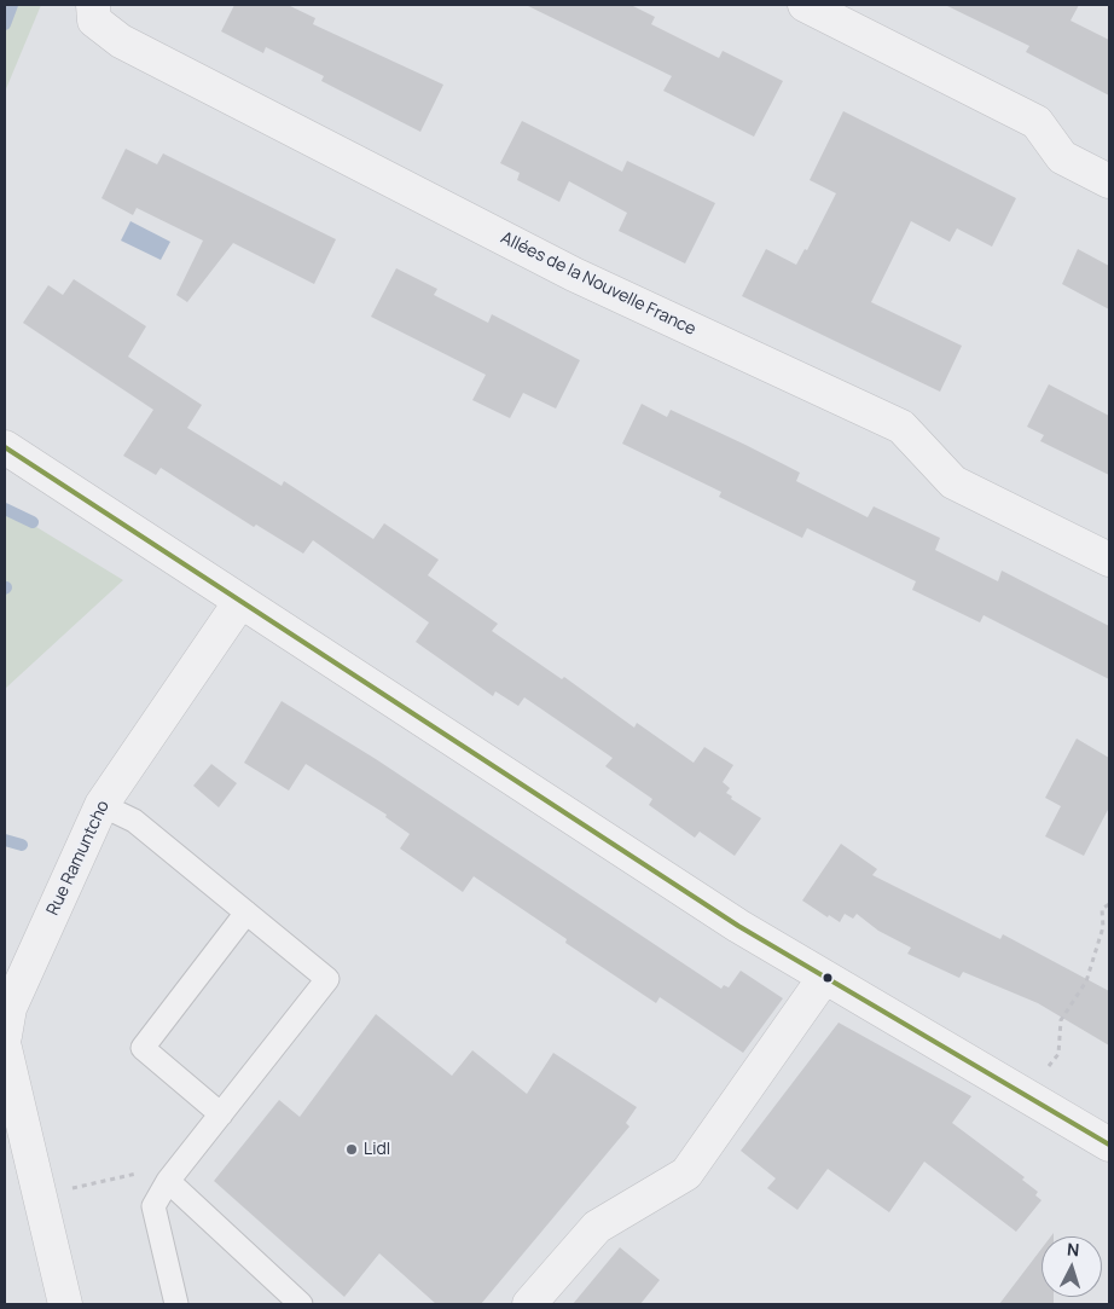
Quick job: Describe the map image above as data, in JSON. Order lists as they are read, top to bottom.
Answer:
{
  "streets": {
    "street": ["Allées de la Nouvelle France", "Rue Ramuntcho"]
  },
  "places": ["Lidl"],
  "north": "top"
}
